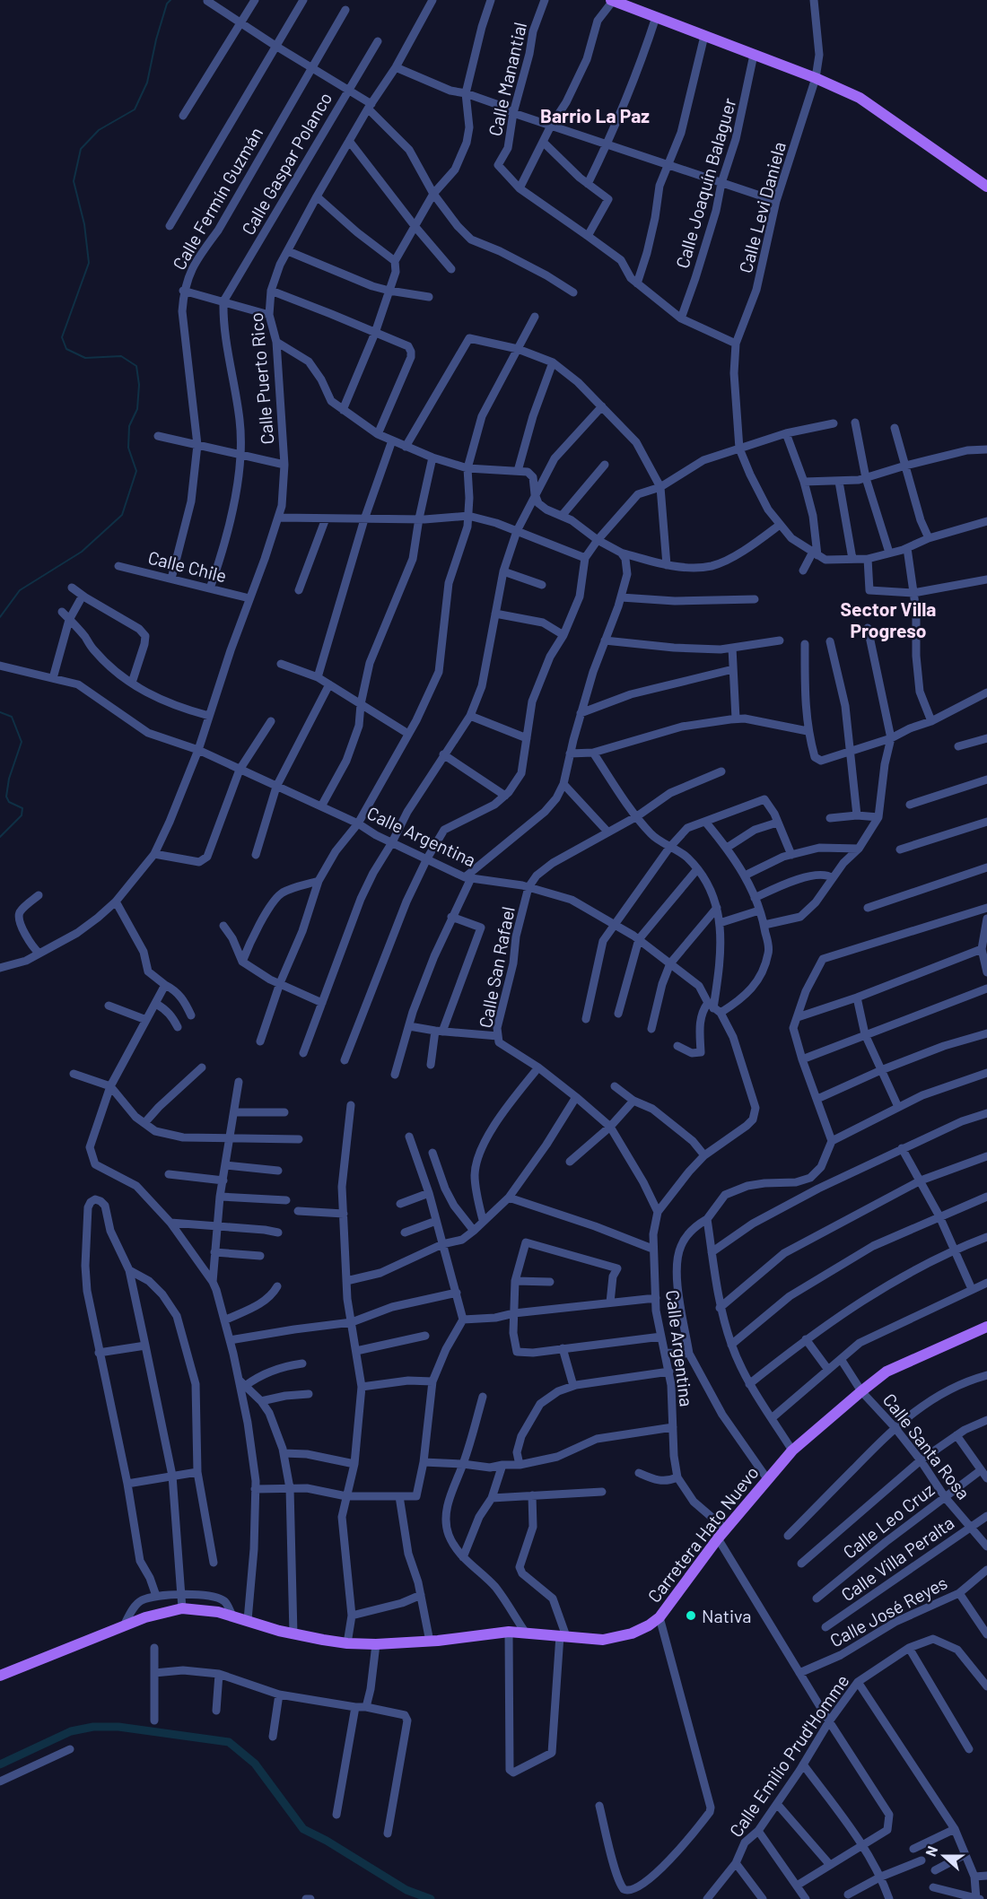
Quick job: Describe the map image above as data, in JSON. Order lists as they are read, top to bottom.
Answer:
{
  "streets": {
    "main road": ["Carretera Hato Nuevo"],
    "street": [
      "Calle Manantial",
      "Calle Gaspar Polanco",
      "Calle Joaquín Balaguer",
      "Calle Fermín Guzmán",
      "Calle Levi Daniela",
      "Calle Puerto Rico",
      "Calle Chile",
      "Calle Argentina",
      "Calle San Rafael",
      "Calle Santa Rosa",
      "Calle Leo Cruz",
      "Calle Villa Peralta",
      "Calle José Reyes",
      "Calle Emilio Prud'Homme"
    ]
  },
  "crossings": [
    ["Calle Fermín Guzmán", "Calle Chile"],
    ["Calle Puerto Rico", "Calle Chile"],
    ["Calle Puerto Rico", "Calle Argentina"],
    ["Calle Argentina", "Calle San Rafael"],
    ["Calle Argentina", "Carretera Hato Nuevo"],
    ["Calle Santa Rosa", "Calle Leo Cruz"],
    ["Calle Santa Rosa", "Carretera Hato Nuevo"],
    ["Calle Santa Rosa", "Calle Villa Peralta"]
  ],
  "districts": ["Barrio La Paz", "Sector Villa Progreso"],
  "places": ["Nativa"],
  "north": "left"
}
